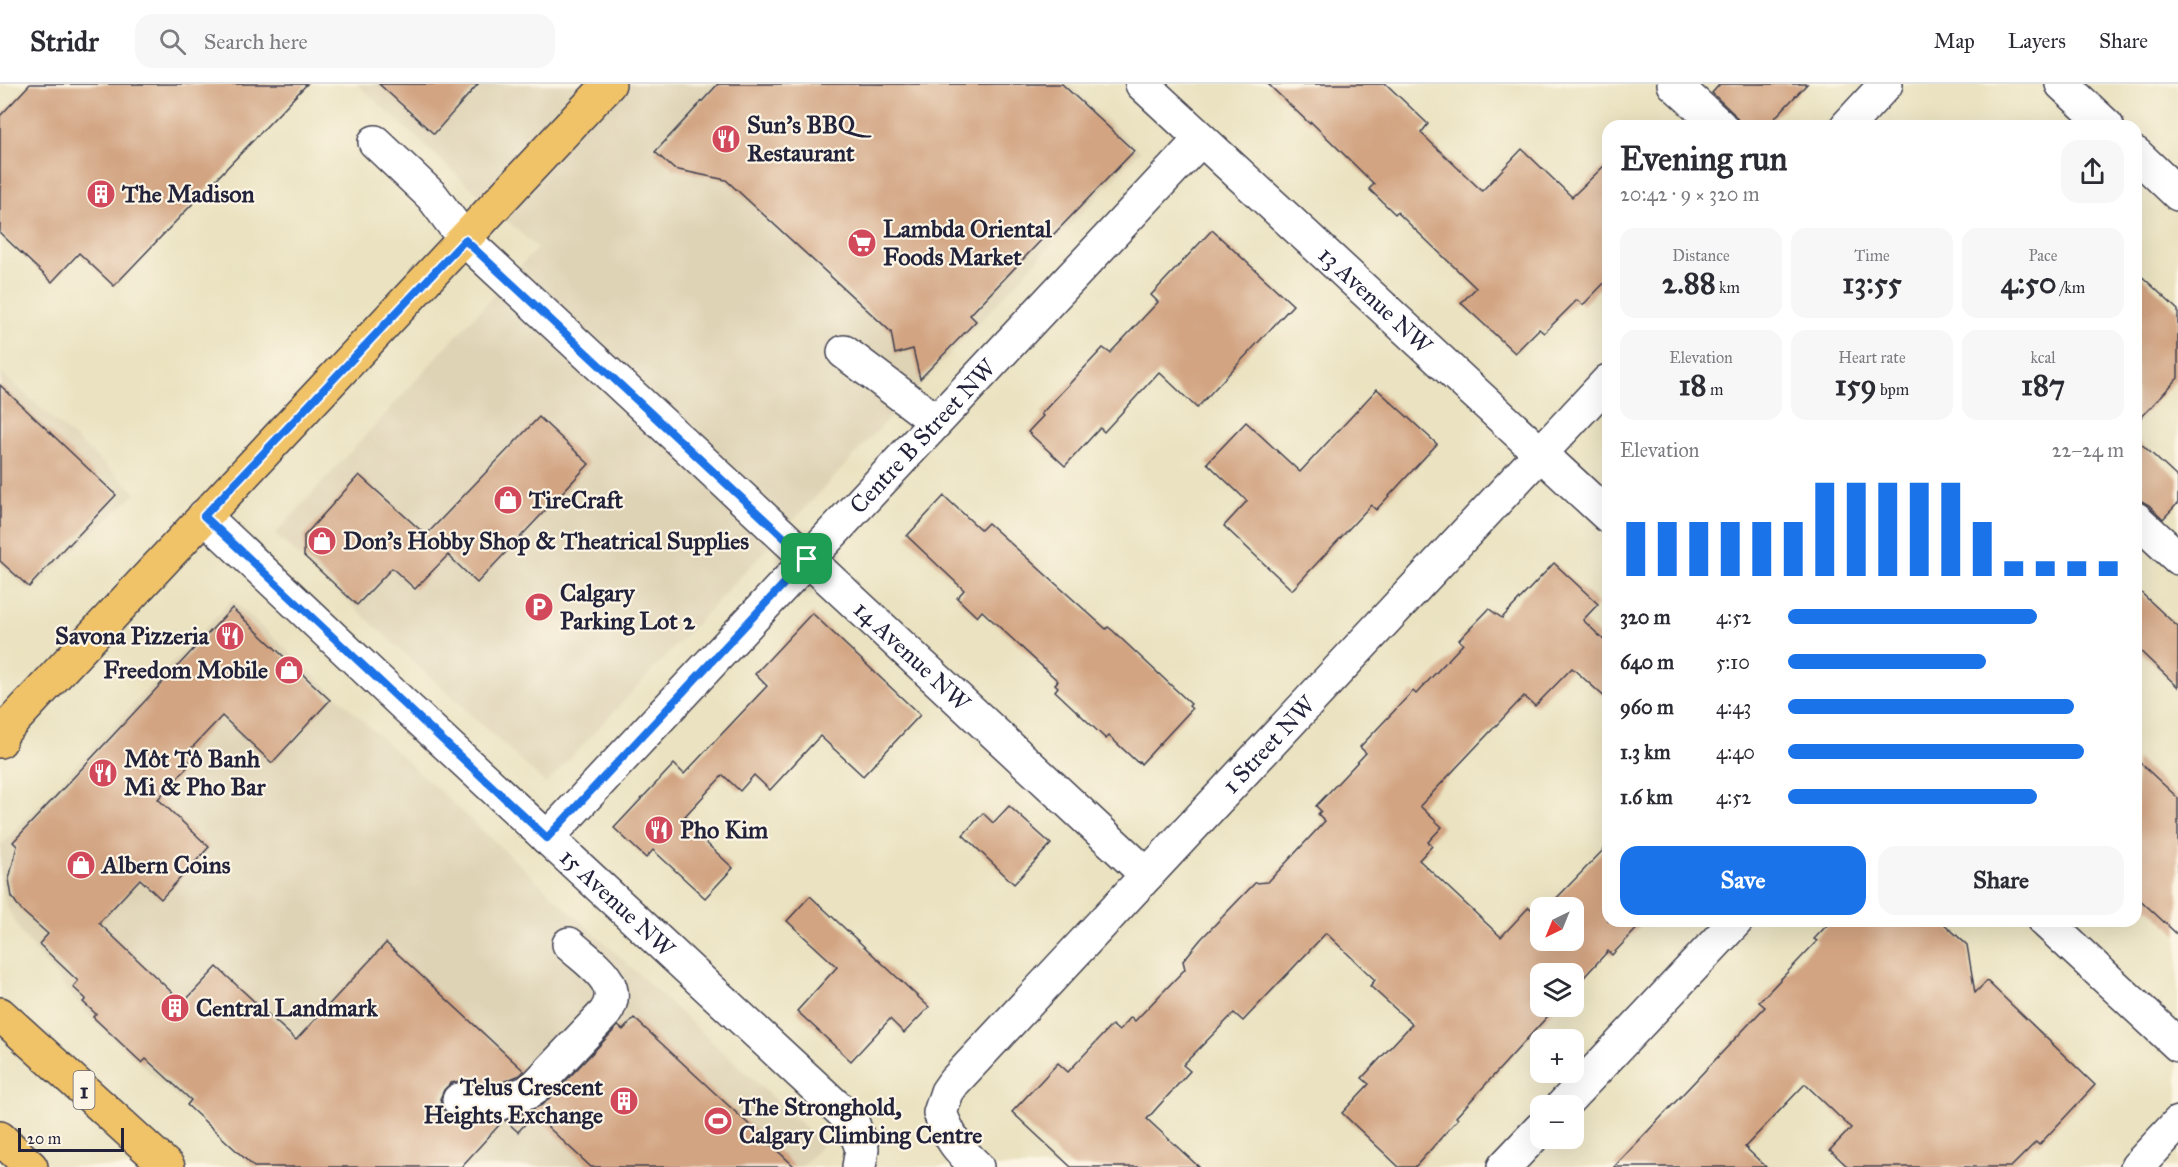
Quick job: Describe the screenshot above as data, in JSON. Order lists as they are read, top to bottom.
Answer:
{
  "streets": {
    "main road": ["1"],
    "street": [
      "13 Avenue NW",
      "Centre B Street NW",
      "14 Avenue NW",
      "1 Street NW",
      "15 Avenue NW"
    ]
  },
  "crossings": [
    ["13 Avenue NW", "Centre B Street NW"],
    ["13 Avenue NW", "1 Street NW"],
    ["Centre B Street NW", "14 Avenue NW"],
    ["Centre B Street NW", "15 Avenue NW"],
    ["14 Avenue NW", "1 Street NW"]
  ],
  "places": {
    "restaurant": [
      "Sun's BBQ Restaurant",
      "Savona Pizzeria",
      "Môt Tô Banh Mi & Pho Bar",
      "Pho Kim"
    ],
    "building": ["The Madison", "Central Landmark", "Telus Crescent Heights Exchange"],
    "supermarket": ["Lambda Oriental Foods Market"],
    "shop": [
      "TireCraft",
      "Don's Hobby Shop & Theatrical Supplies",
      "Freedom Mobile",
      "Albern Coins"
    ],
    "parking": ["Calgary Parking Lot 2"],
    "sports": ["The Stronghold, Calgary Climbing Centre"]
  },
  "scale_bar": "20 m",
  "north": "bottom left",
  "page": {
    "header": "Stridr",
    "search": "Search here",
    "nav": ["Map", "Layers", "Share"],
    "heading": ["Evening run", "20:42 · 9 × 320 m"],
    "stats": [
      ["Distance", "2.88 km"],
      ["Time", "13:55"],
      ["Pace", "4:50 /km"],
      ["Elevation", "18 m"],
      ["Heart rate", "159 bpm"],
      ["kcal", "187"]
    ],
    "chart": ["Elevation", "22–24 m"],
    "list": [
      {
        "name": "320 m",
        "note": "4:52"
      },
      {
        "name": "640 m",
        "note": "5:10"
      },
      {
        "name": "960 m",
        "note": "4:43"
      },
      {
        "name": "1.3 km",
        "note": "4:40"
      },
      {
        "name": "1.6 km",
        "note": "4:52"
      }
    ],
    "buttons": ["Save", "Share"],
    "map_buttons": ["+", "−"],
    "scale": "20 m"
  }
}
